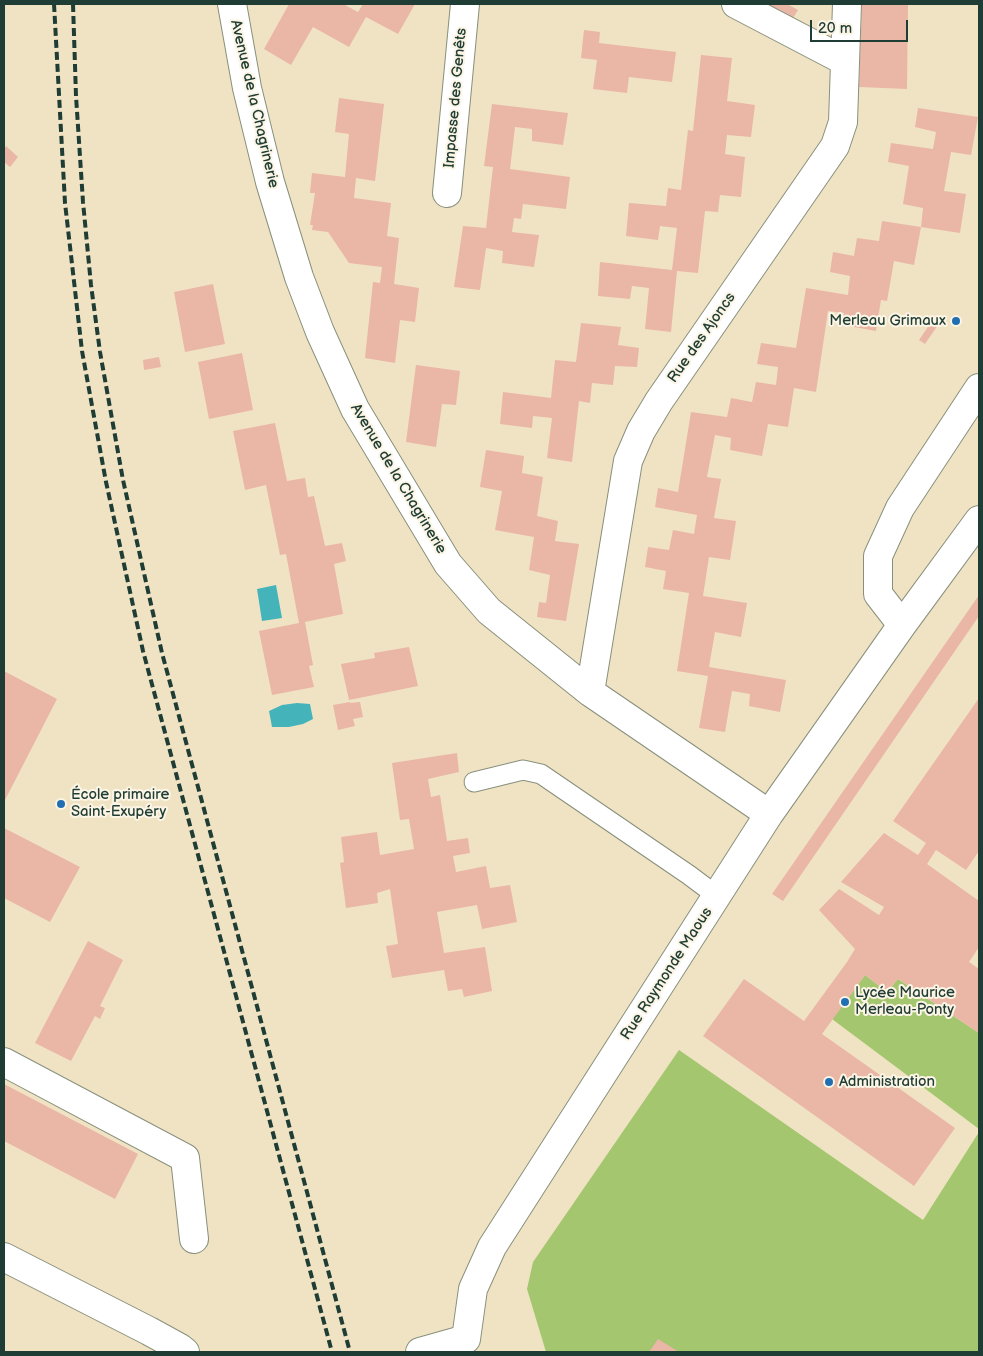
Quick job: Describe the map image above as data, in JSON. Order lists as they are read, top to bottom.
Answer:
{
  "streets": {
    "street": [
      "Impasse des Genêts",
      "Avenue de la Chagrinerie",
      "Rue des Ajoncs",
      "Rue Raymonde Maous"
    ]
  },
  "crossings": [
    ["Avenue de la Chagrinerie", "Rue des Ajoncs"],
    ["Avenue de la Chagrinerie", "Rue Raymonde Maous"]
  ],
  "places": [
    "Merleau Grimaux",
    "École primaire Saint-Exupéry",
    "Lycée Maurice Merleau-Ponty",
    "Administration"
  ],
  "scale_bar": "20 m"
}
